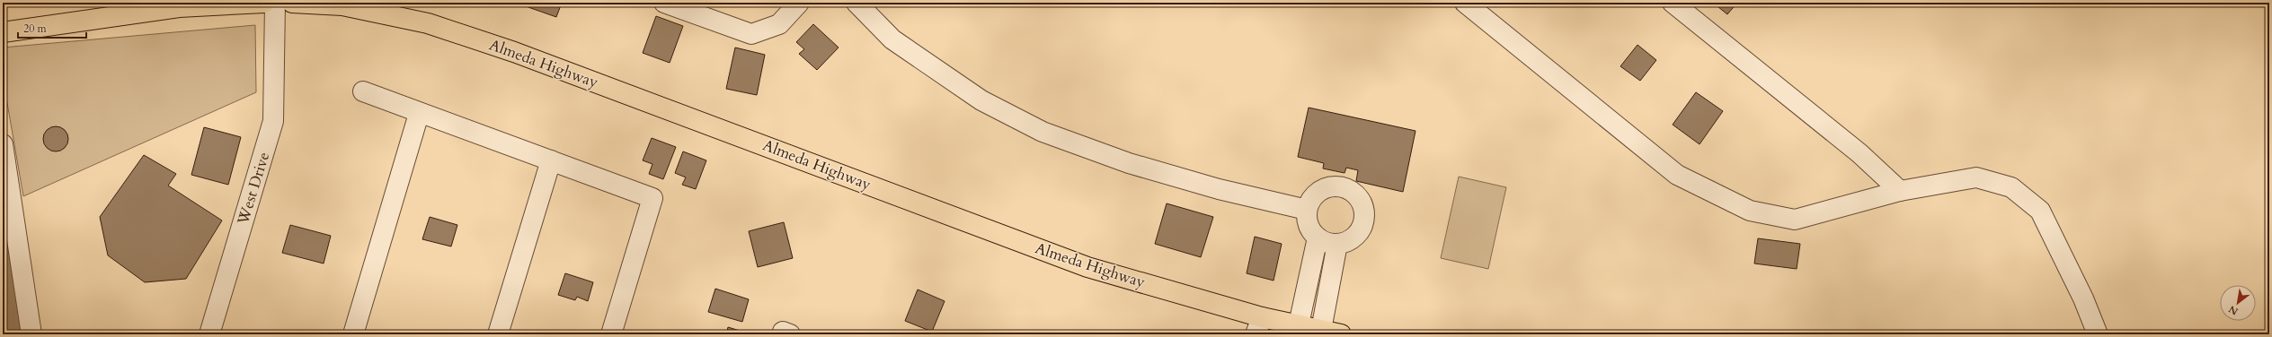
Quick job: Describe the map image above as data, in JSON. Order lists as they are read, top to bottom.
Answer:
{
  "streets": {
    "highway": ["Almeda Highway"],
    "street": ["West Drive"]
  },
  "scale_bar": "20 m",
  "north": "bottom left"
}
